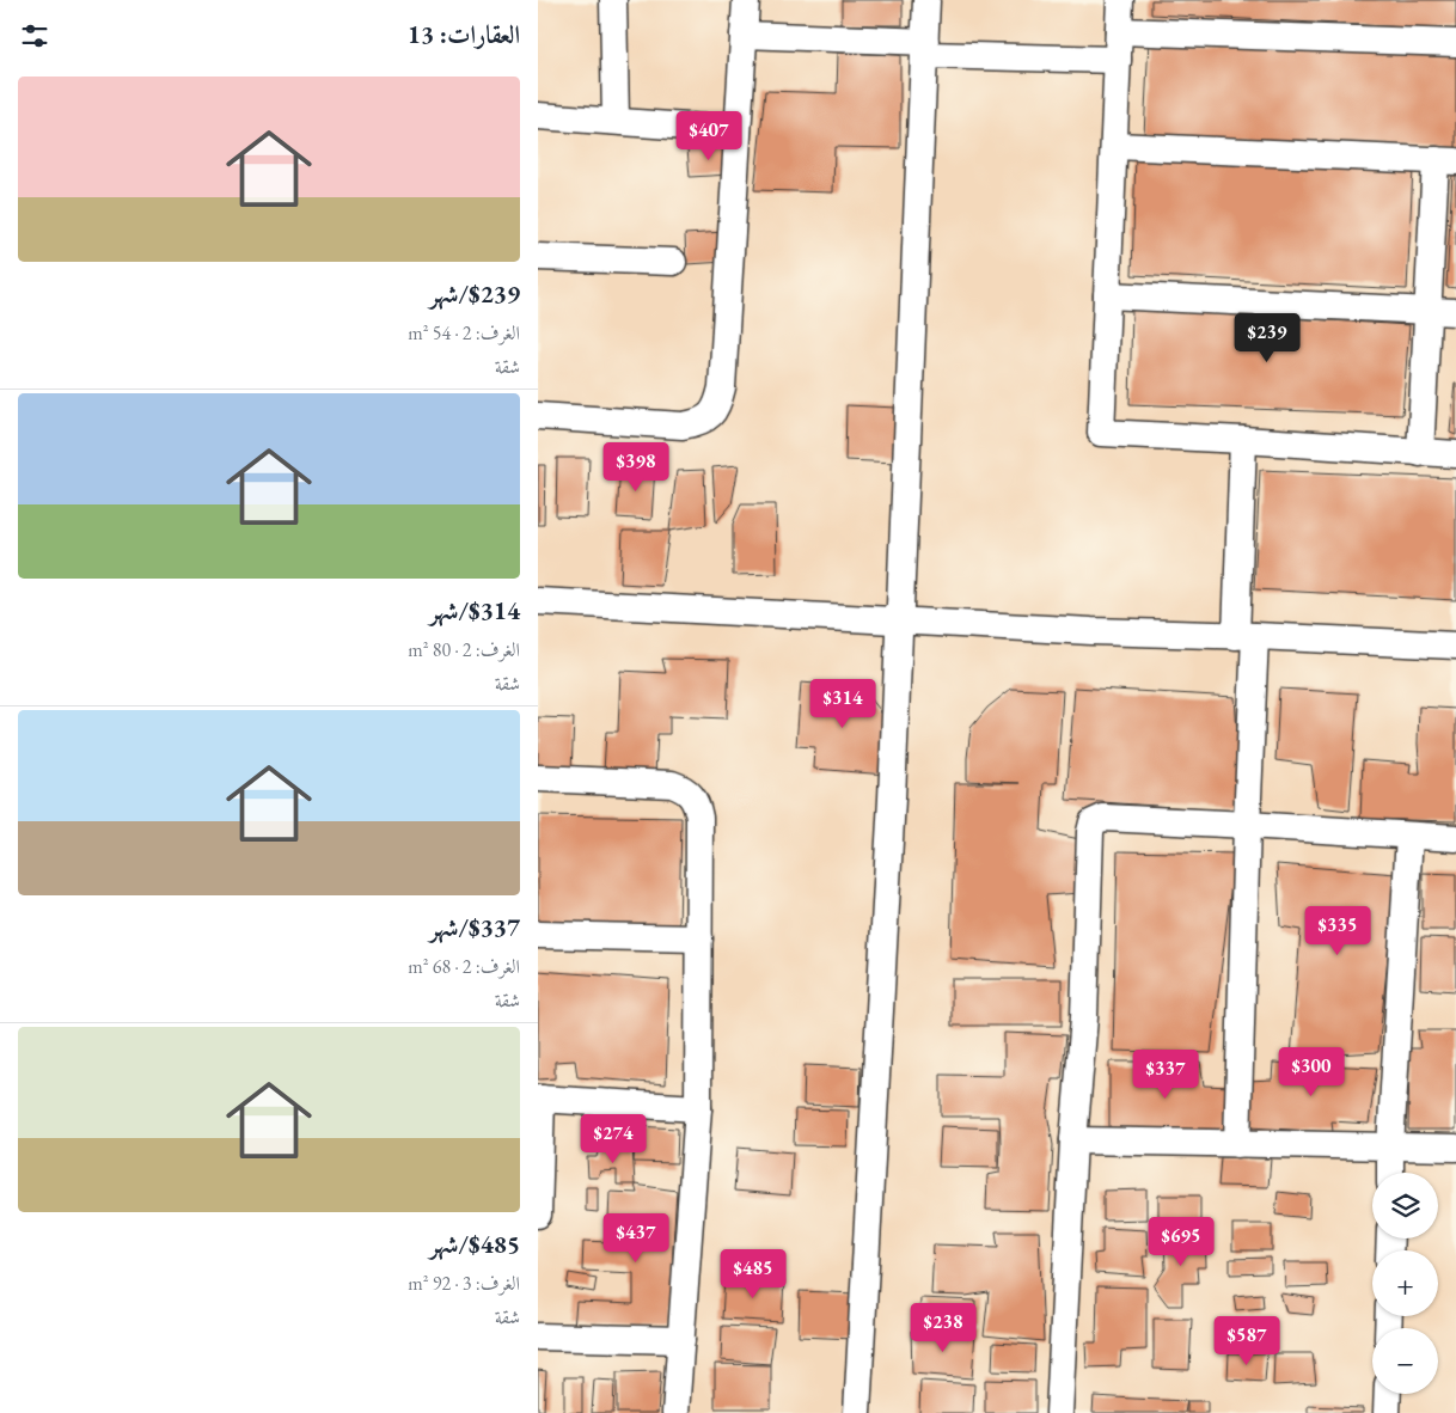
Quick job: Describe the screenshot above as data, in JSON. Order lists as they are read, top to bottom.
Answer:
{
  "page": {
    "heading": "العقارات: 13",
    "list": [
      {
        "name": "$239/شهر",
        "note": "الغرف: 2 · 54 m² · شقة"
      },
      {
        "name": "$314/شهر",
        "note": "الغرف: 2 · 80 m² · شقة"
      },
      {
        "name": "$337/شهر",
        "note": "الغرف: 2 · 68 m² · شقة"
      },
      {
        "name": "$485/شهر",
        "note": "الغرف: 3 · 92 m² · شقة"
      }
    ],
    "price": [
      "$407",
      "$239",
      "$398",
      "$314",
      "$335",
      "$300",
      "$337",
      "$274",
      "$437",
      "$695",
      "$485",
      "$238",
      "$587"
    ],
    "map_buttons": ["+", "−"]
  }
}
